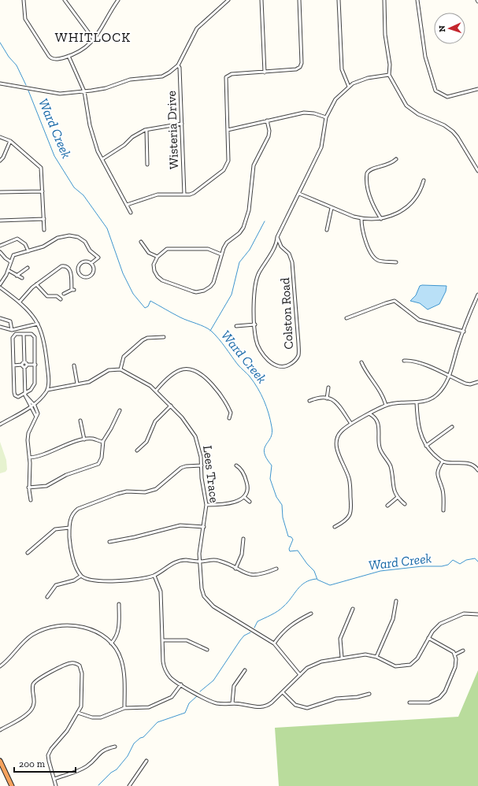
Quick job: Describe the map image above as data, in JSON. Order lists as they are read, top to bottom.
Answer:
{
  "streets": {
    "street": ["Wisteria Drive", "Colston Road", "Lees Trace"]
  },
  "districts": ["WHITLOCK"],
  "water": ["Ward Creek"],
  "scale_bar": "200 m",
  "north": "left"
}
